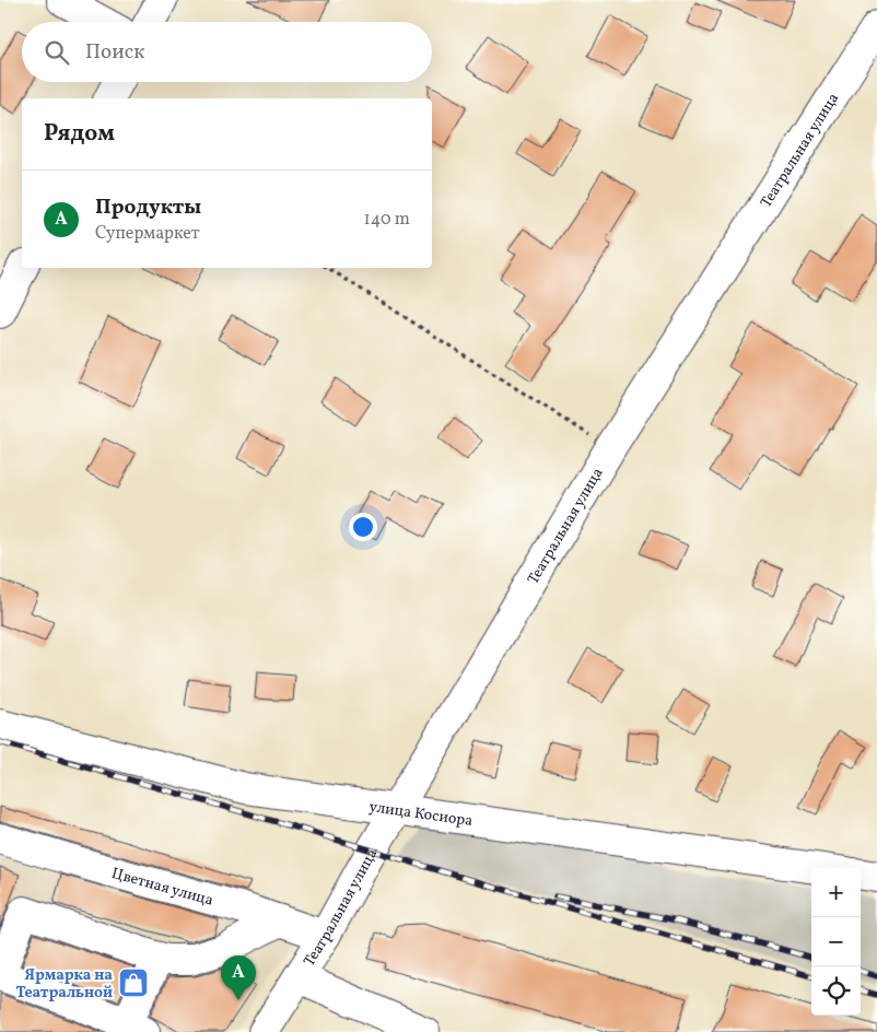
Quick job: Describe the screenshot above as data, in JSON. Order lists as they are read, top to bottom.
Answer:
{
  "streets": {
    "street": ["Театральная улица", "улица Косиора", "Цветная улица"]
  },
  "crossings": [
    ["Театральная улица", "улица Косиора"],
    ["Театральная улица", "Цветная улица"]
  ],
  "places": {
    "shop": ["Ярмарка на Театральной"]
  },
  "page": {
    "search": "Поиск",
    "heading": "Рядом",
    "list": [
      {
        "mark": "A",
        "name": "Продукты",
        "note": "Супермаркет",
        "value": "140 m"
      }
    ],
    "map_buttons": ["+", "−"],
    "pins": "A"
  }
}
